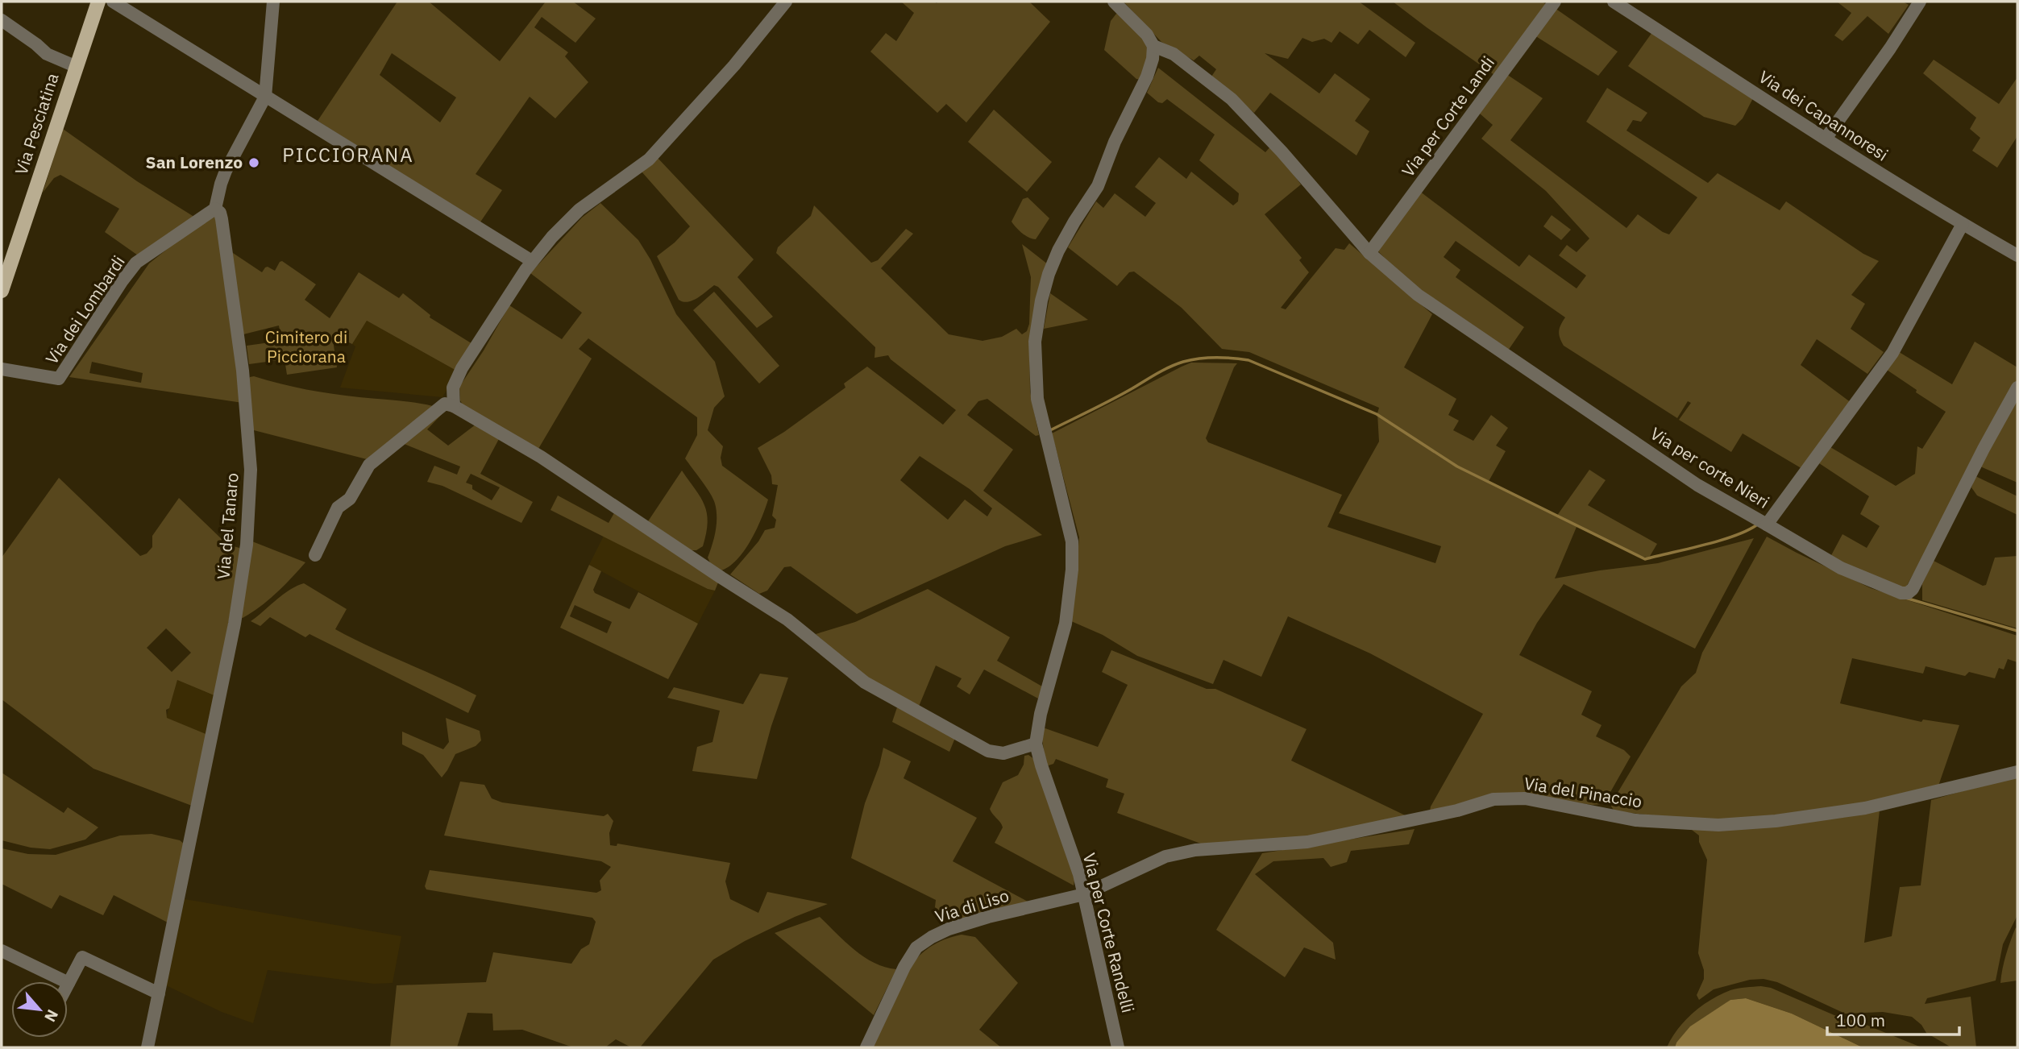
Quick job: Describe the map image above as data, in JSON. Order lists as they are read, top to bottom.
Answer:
{
  "streets": {
    "main road": ["Via Pesciatina"],
    "street": [
      "Via dei Capannoresi",
      "Via per Corte Landi",
      "Via dei Lombardi",
      "Via per corte Nieri",
      "Via del Tanaro",
      "Via del Pinaccio",
      "Via di Liso",
      "Via per Corte Randelli"
    ]
  },
  "crossings": [
    ["Via dei Capannoresi", "Via per corte Nieri"],
    ["Via per Corte Landi", "Via per corte Nieri"],
    ["Via dei Lombardi", "Via del Tanaro"],
    ["Via per corte Nieri", "Via per Corte Randelli"],
    ["Via del Pinaccio", "Via di Liso"],
    ["Via del Pinaccio", "Via per Corte Randelli"],
    ["Via di Liso", "Via per Corte Randelli"]
  ],
  "districts": ["PICCIORANA"],
  "parks": ["Cimitero di Picciorana"],
  "places": ["San Lorenzo"],
  "scale_bar": "100 m",
  "north": "bottom right"
}
